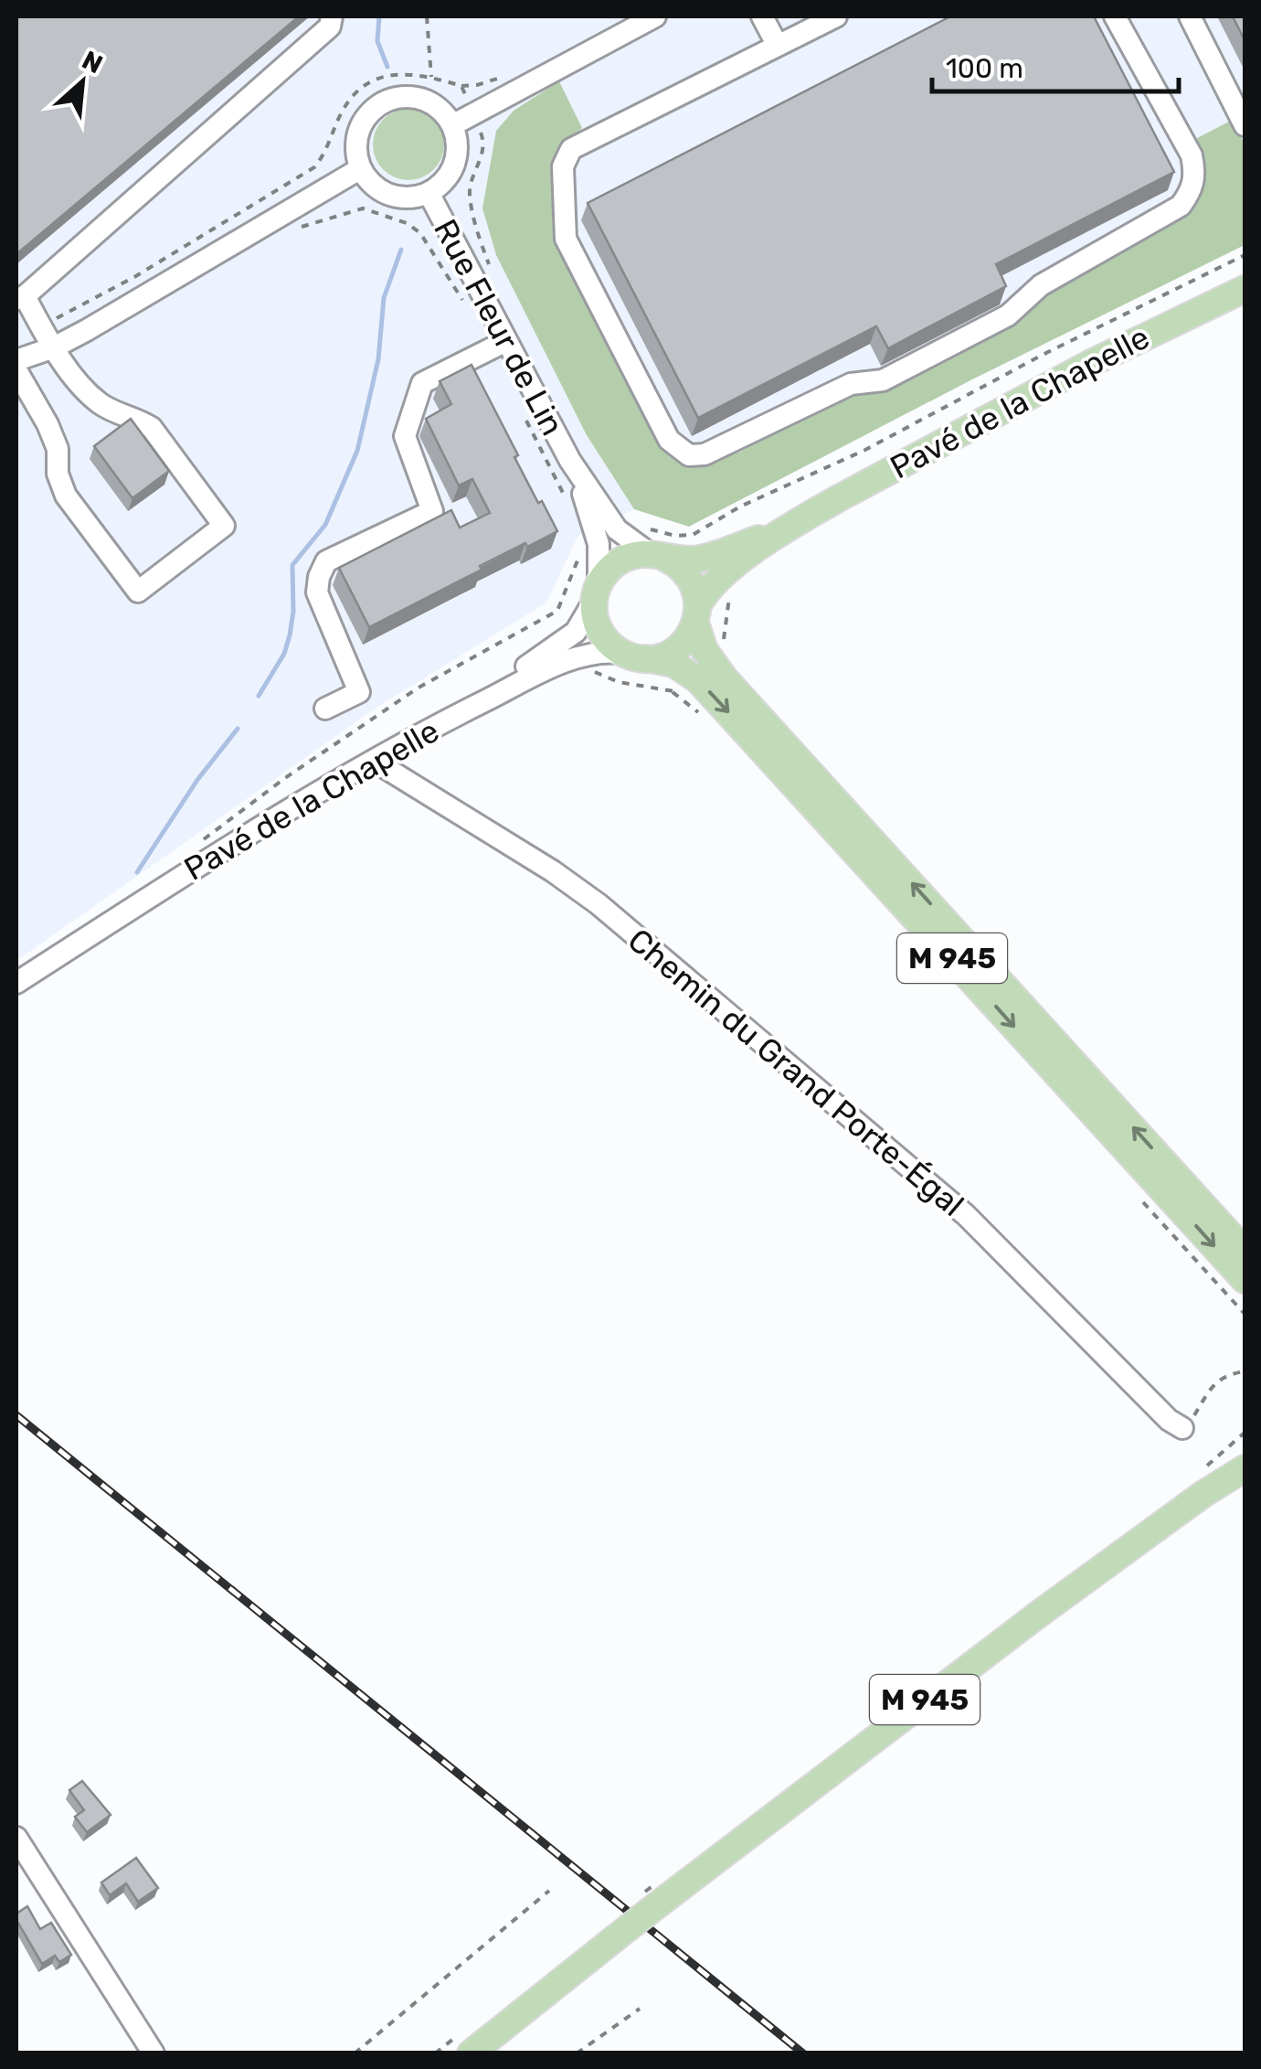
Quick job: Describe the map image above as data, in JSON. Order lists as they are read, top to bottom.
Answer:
{
  "streets": {
    "main road": ["Pavé de la Chapelle", "M 945"],
    "street": ["Rue Fleur de Lin", "Chemin du Grand Porte-Égal"]
  },
  "crossings": [
    ["Rue Fleur de Lin", "Pavé de la Chapelle"],
    ["Rue Fleur de Lin", "M 945"],
    ["Pavé de la Chapelle", "M 945"],
    ["Pavé de la Chapelle", "Chemin du Grand Porte-Égal"]
  ],
  "scale_bar": "100 m",
  "north": "top right"
}
